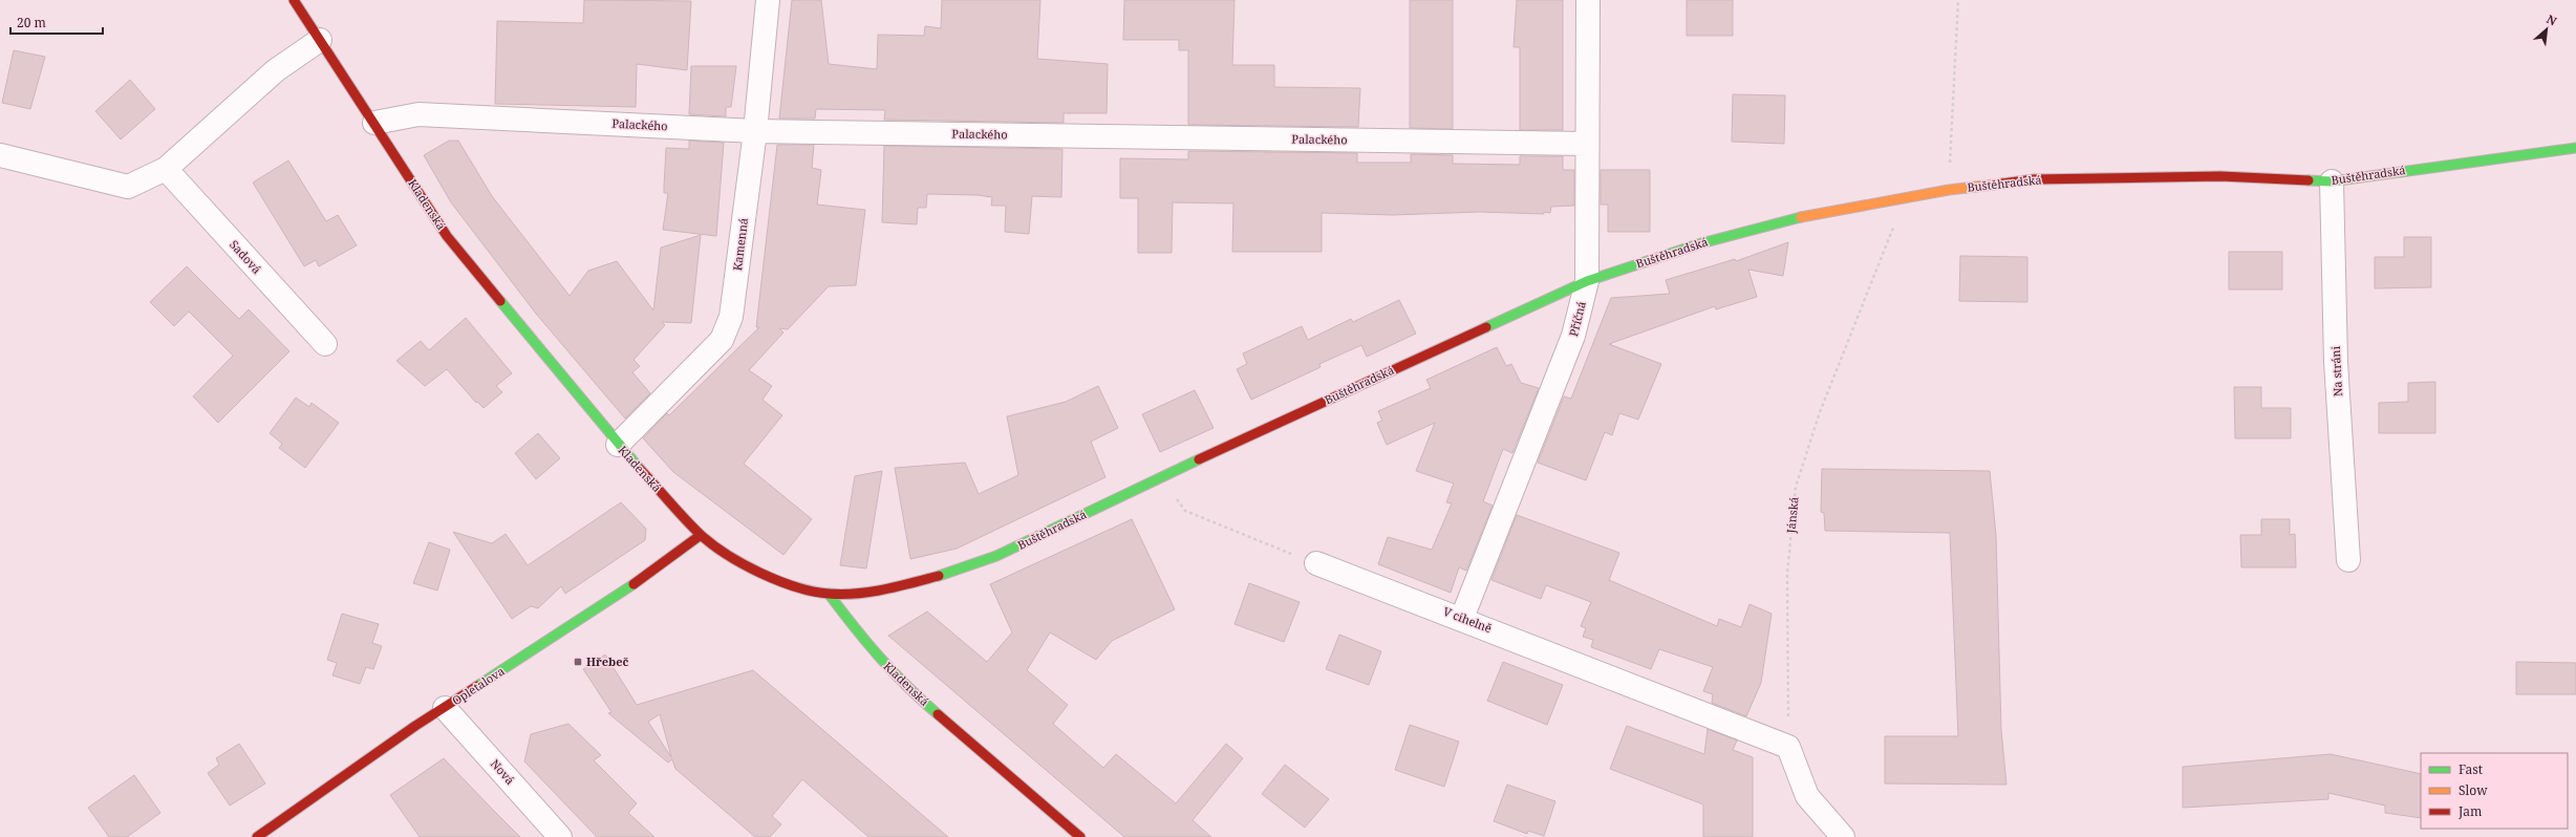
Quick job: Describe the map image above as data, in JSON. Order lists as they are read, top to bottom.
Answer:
{
  "streets": {
    "street": [
      "Palackého",
      "Buštěhradská",
      "Kladenská",
      "Kamenná",
      "Sadová",
      "Příčná",
      "Na stráni",
      "V cihelně",
      "Opletalova",
      "Nová"
    ],
    "path": ["Jánská"]
  },
  "crossings": [
    ["Palackého", "Kladenská"],
    ["Palackého", "Kamenná"],
    ["Palackého", "Příčná"],
    ["Buštěhradská", "Kladenská"],
    ["Buštěhradská", "Příčná"],
    ["Buštěhradská", "Na stráni"],
    ["Buštěhradská", "Jánská"],
    ["Kladenská", "Kamenná"],
    ["Kladenská", "Opletalova"],
    ["Příčná", "V cihelně"],
    ["Jánská", "V cihelně"],
    ["Opletalova", "Nová"]
  ],
  "places": {
    "transit": ["Hřebeč"]
  },
  "legend": ["Fast", "Slow", "Jam"],
  "scale_bar": "20 m",
  "north": "top right"
}
